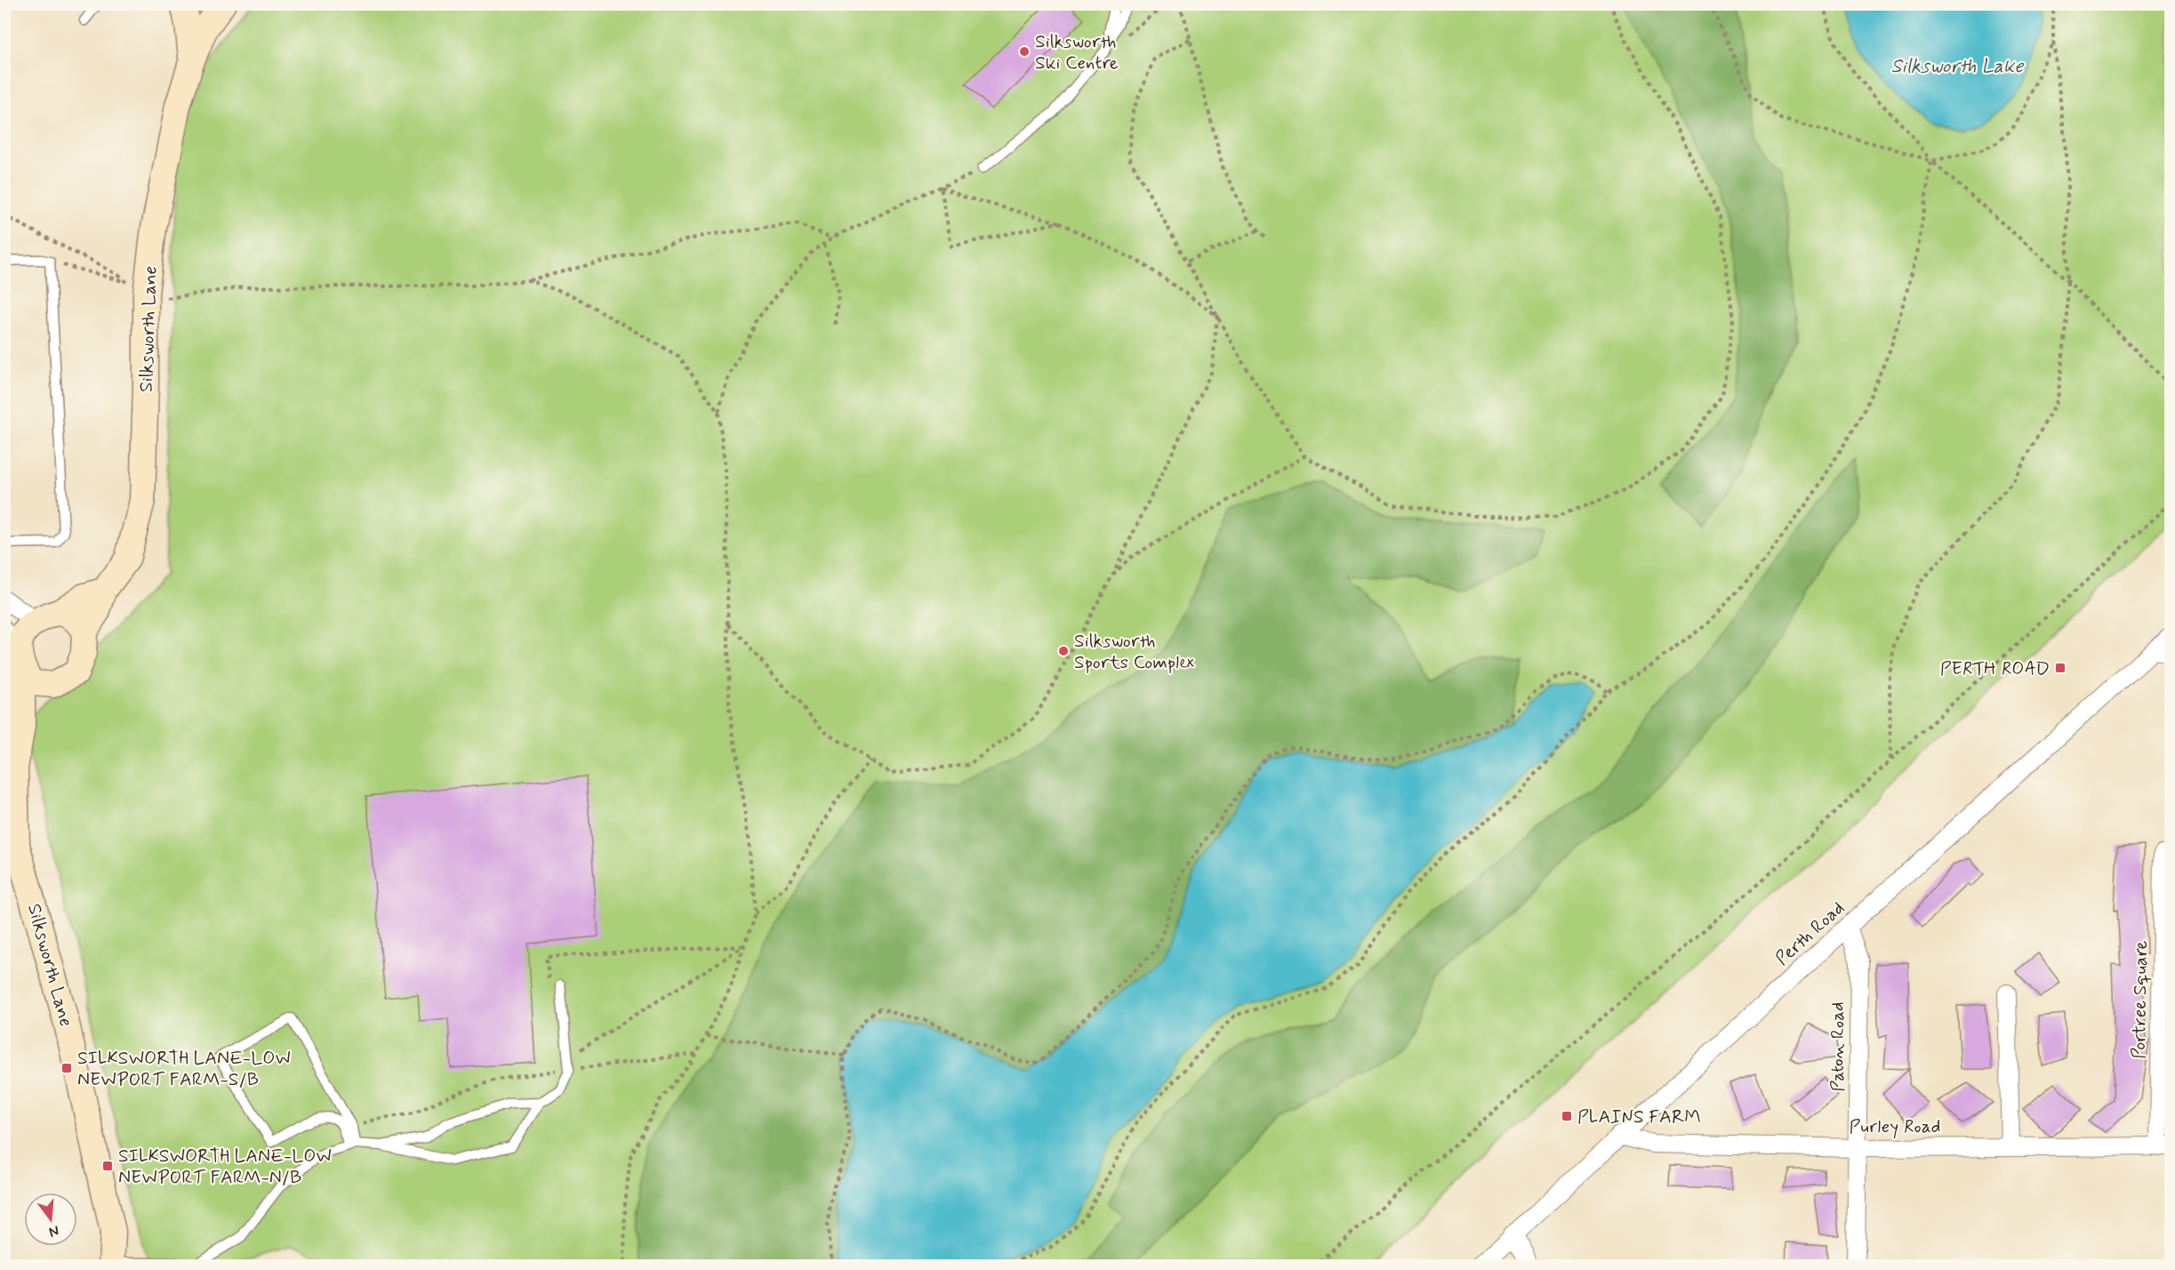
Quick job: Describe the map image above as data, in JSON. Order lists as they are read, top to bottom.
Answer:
{
  "streets": {
    "street": [
      "Silksworth Lane",
      "Perth Road",
      "Portree Square",
      "Paton Road",
      "Purley Road"
    ]
  },
  "crossings": [
    ["Perth Road", "Paton Road"],
    ["Perth Road", "Purley Road"],
    ["Portree Square", "Purley Road"],
    ["Paton Road", "Purley Road"]
  ],
  "water": ["Silksworth Lake"],
  "places": {
    "other": ["Silksworth Ski Centre", "Silksworth Sports Complex"],
    "transit": [
      "PERTH ROAD",
      "SILKSWORTH LANE-LOW NEWPORT FARM-S/B",
      "PLAINS FARM",
      "SILKSWORTH LANE-LOW NEWPORT FARM-N/B"
    ]
  },
  "north": "bottom"
}
